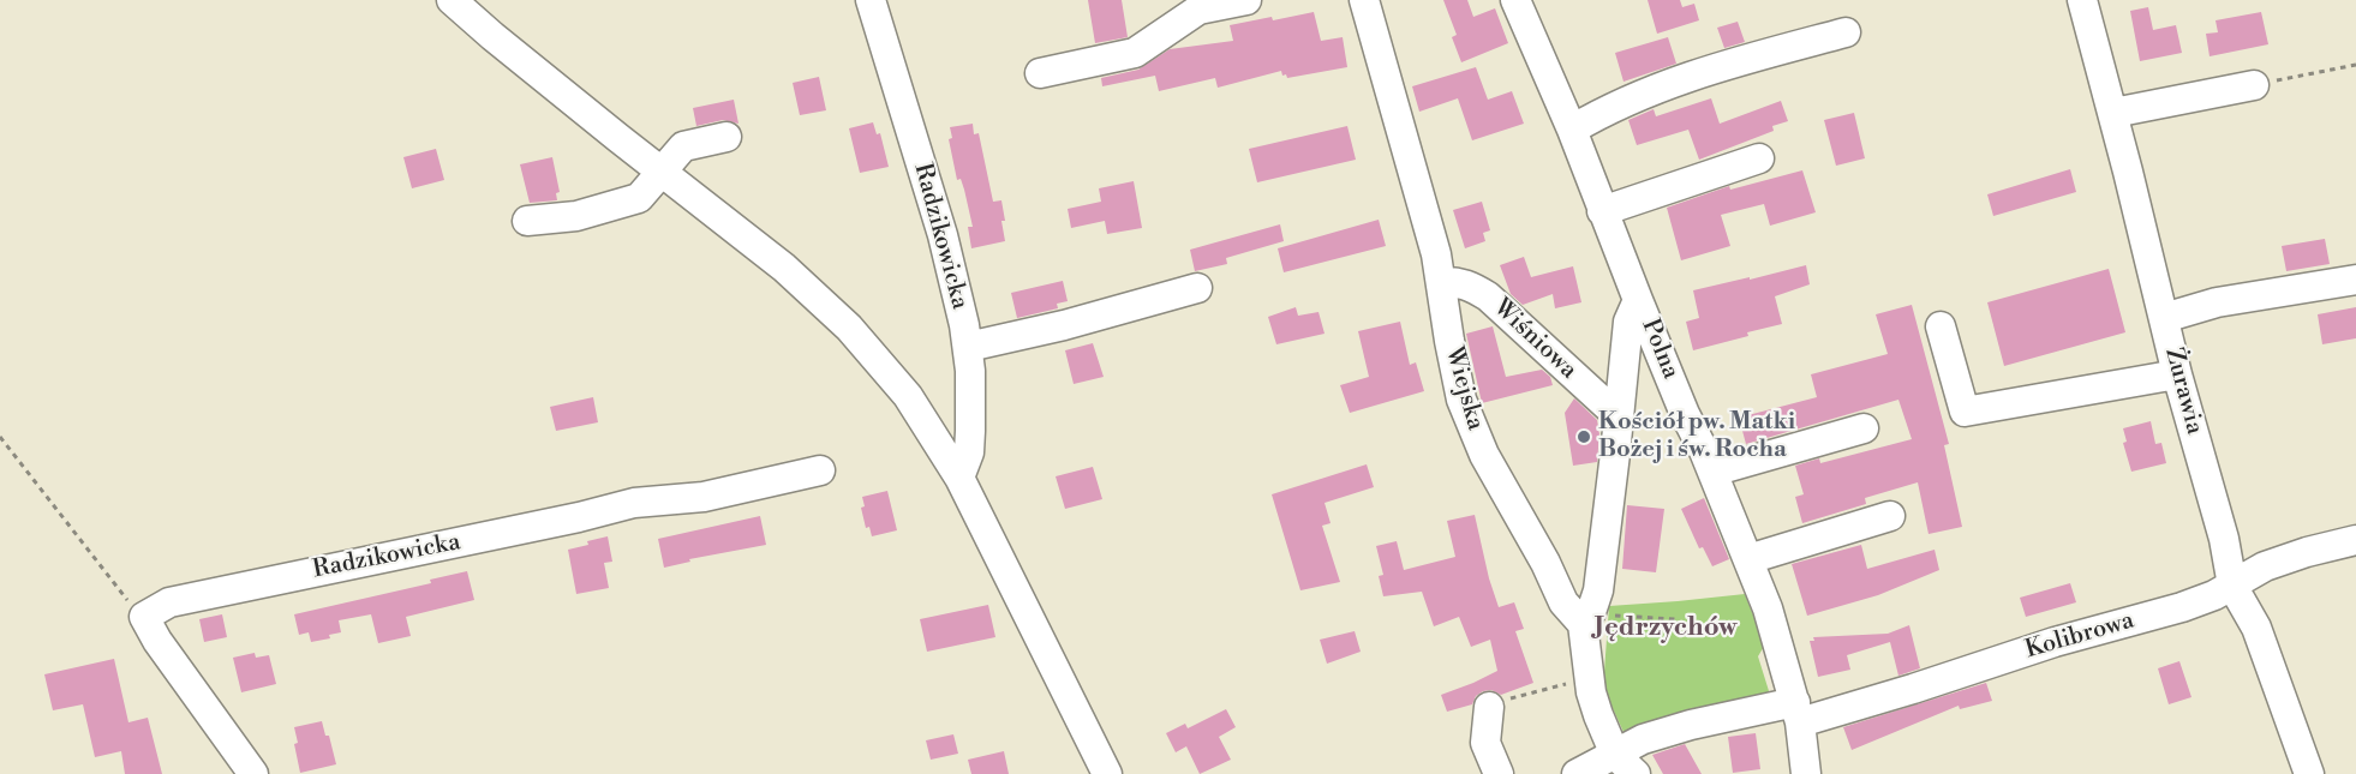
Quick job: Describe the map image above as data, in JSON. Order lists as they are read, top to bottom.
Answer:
{
  "streets": {
    "street": [
      "Radzikowicka",
      "Wiśniowa",
      "Polna",
      "Wiejska",
      "Żurawia",
      "Kolibrowa"
    ]
  },
  "crossings": [
    ["Wiśniowa", "Wiejska"],
    ["Polna", "Kolibrowa"],
    ["Żurawia", "Kolibrowa"]
  ],
  "districts": ["Jędrzychów"],
  "places": ["Kościół pw. Matki Bożej i św. Rocha"]
}
